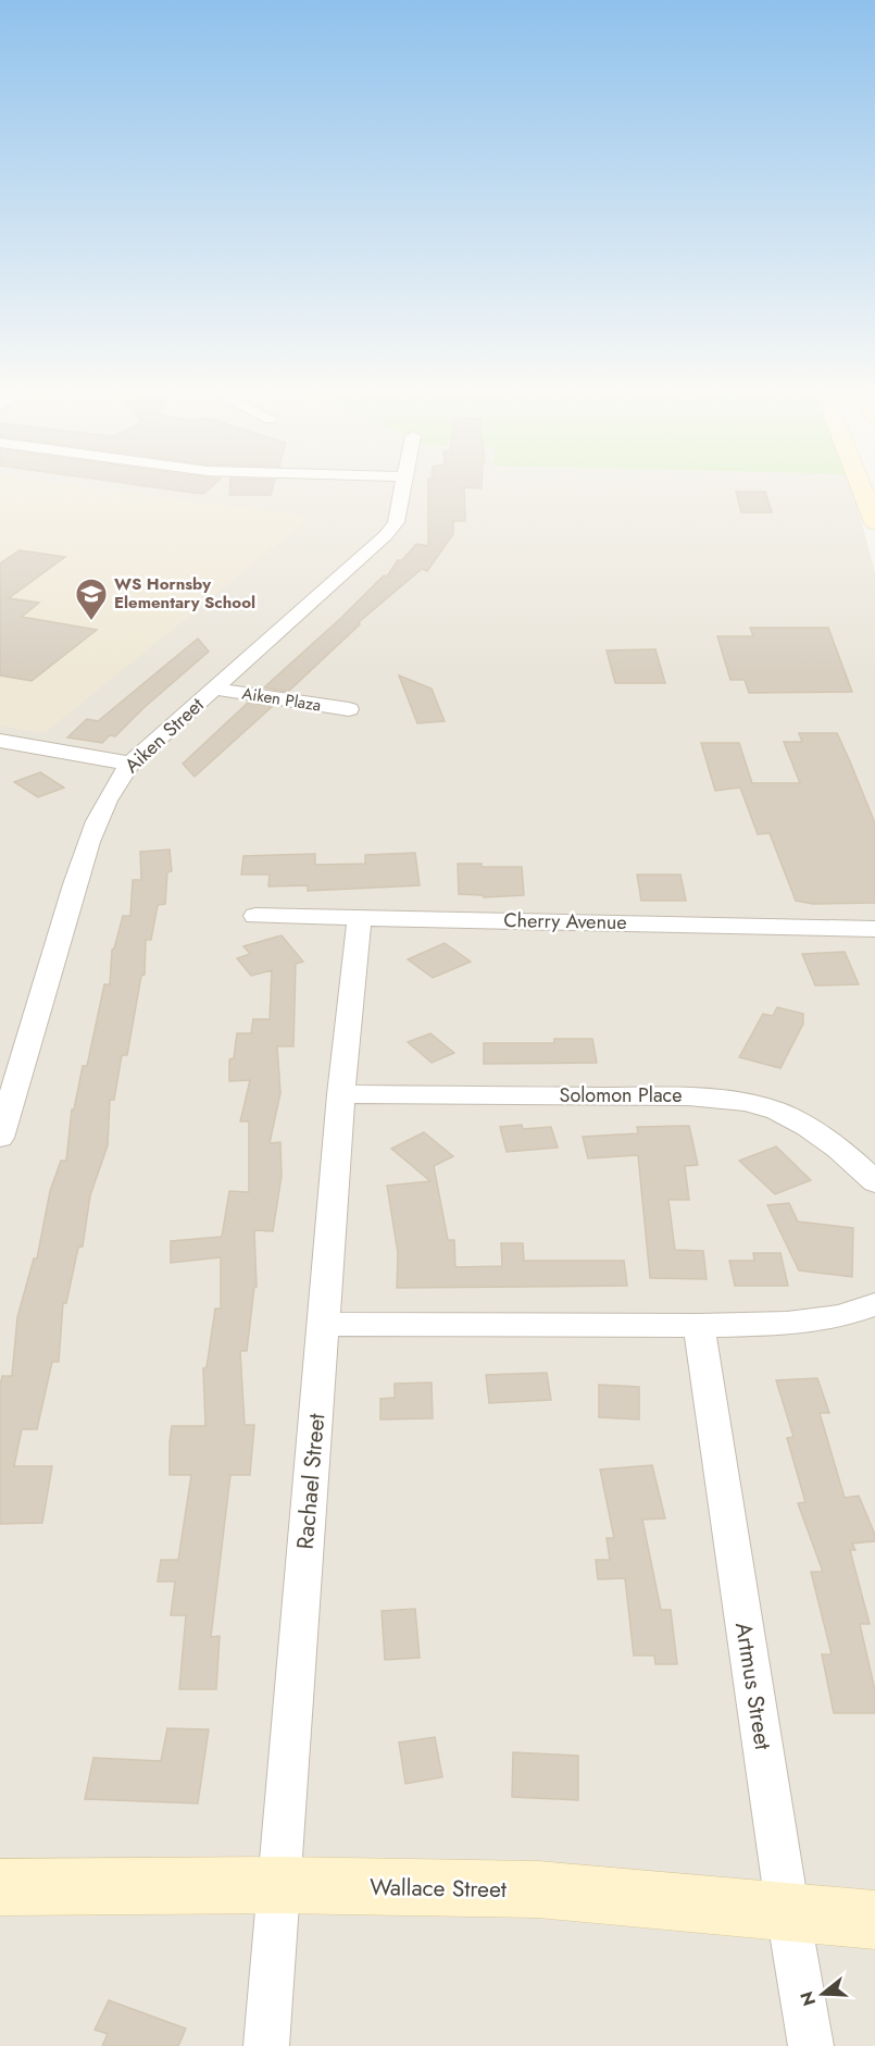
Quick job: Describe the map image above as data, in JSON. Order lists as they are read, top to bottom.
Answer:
{
  "streets": {
    "main road": ["Wallace Street"],
    "street": [
      "Aiken Plaza",
      "Aiken Street",
      "Cherry Avenue",
      "Solomon Place",
      "Rachael Street",
      "Artmus Street"
    ]
  },
  "crossings": [
    ["Aiken Plaza", "Aiken Street"],
    ["Cherry Avenue", "Rachael Street"],
    ["Solomon Place", "Rachael Street"],
    ["Rachael Street", "Wallace Street"],
    ["Artmus Street", "Wallace Street"]
  ],
  "places": {
    "school or university": ["WS Hornsby Elementary School"]
  },
  "north": "left"
}
